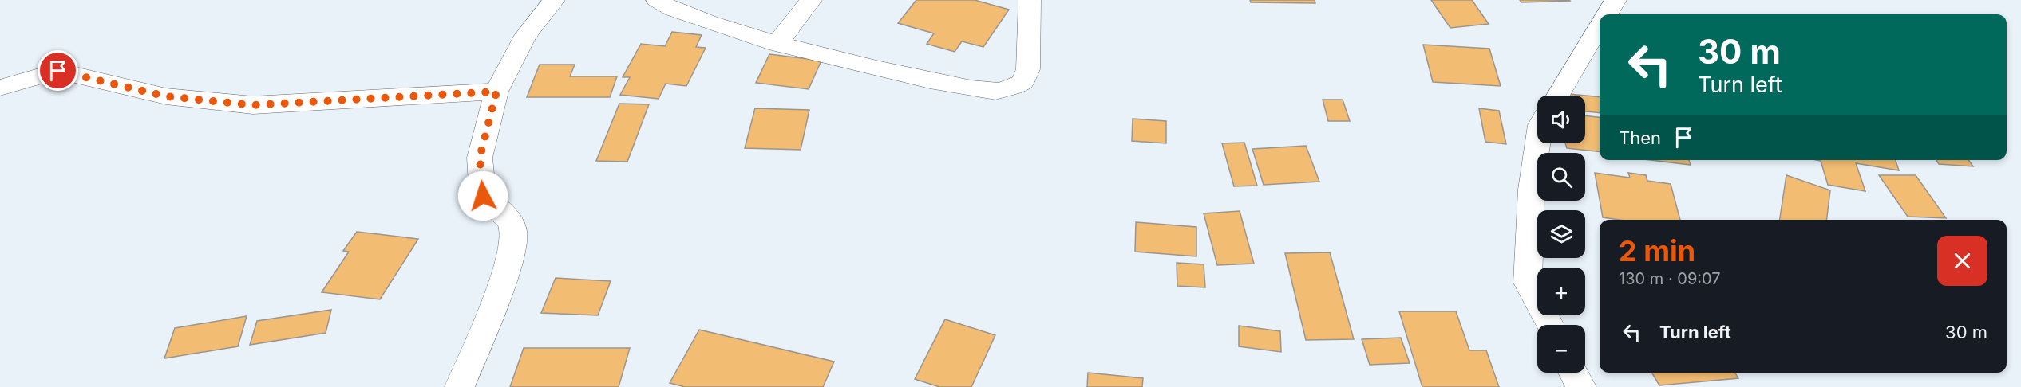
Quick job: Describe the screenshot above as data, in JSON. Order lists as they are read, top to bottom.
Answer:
{
  "page": {
    "turn": ["30 m", "Turn left"],
    "map_buttons": ["+", "−"],
    "then": "Then",
    "heading": ["2 min", "130 m · 09:07"],
    "list": [
      {
        "name": "Turn left",
        "value": "30 m"
      }
    ]
  }
}
